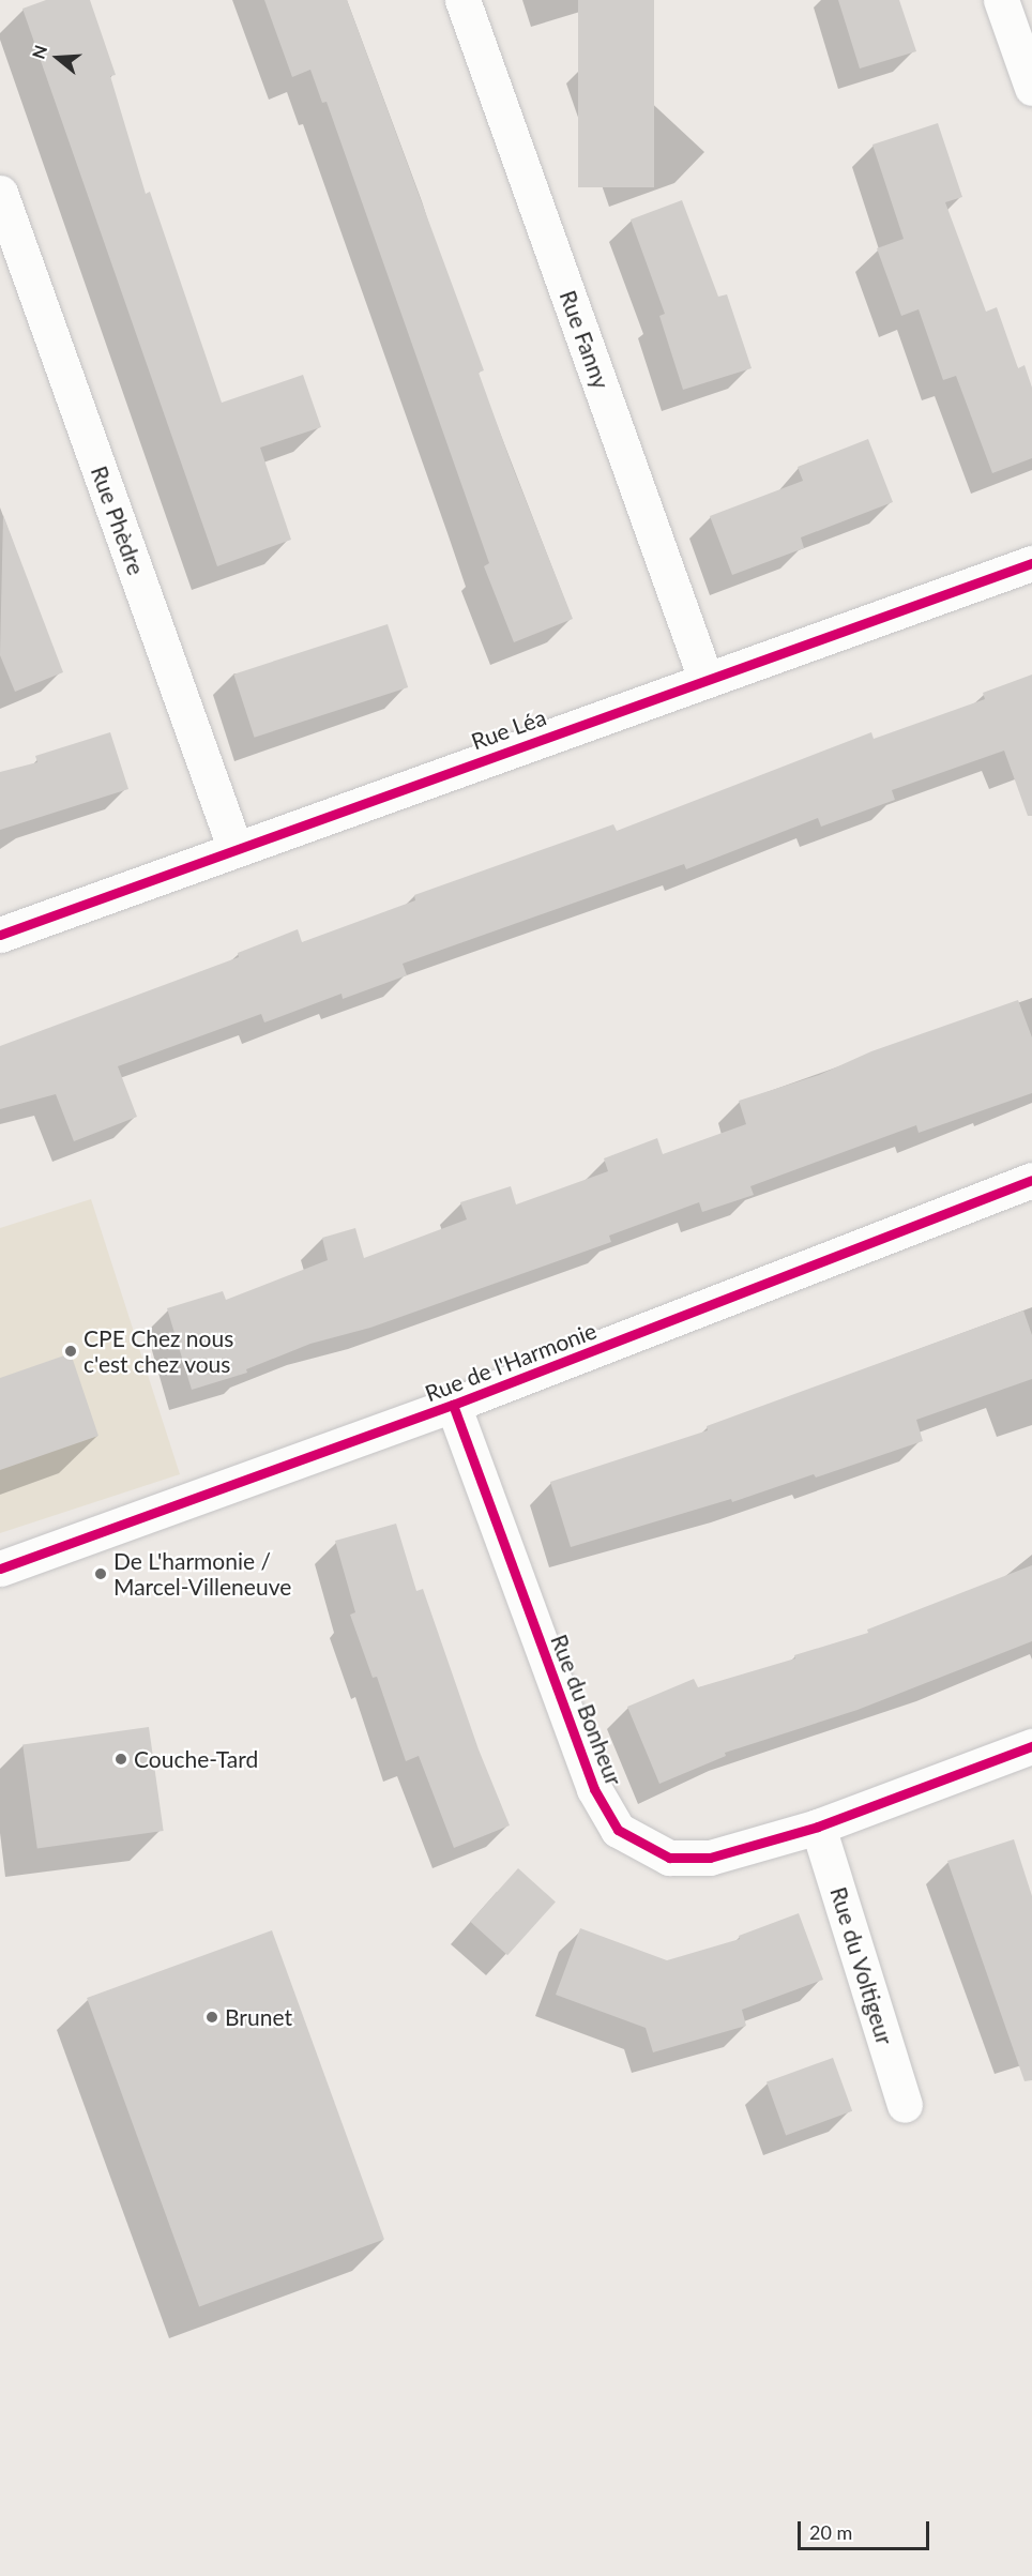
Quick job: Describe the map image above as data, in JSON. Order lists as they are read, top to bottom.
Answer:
{
  "streets": {
    "street": [
      "Rue Fanny",
      "Rue Phèdre",
      "Rue Léa",
      "Rue de l'Harmonie",
      "Rue du Bonheur",
      "Rue du Voltigeur"
    ]
  },
  "crossings": [
    ["Rue Fanny", "Rue Léa"],
    ["Rue Phèdre", "Rue Léa"],
    ["Rue de l'Harmonie", "Rue du Bonheur"],
    ["Rue du Bonheur", "Rue du Voltigeur"]
  ],
  "places": [
    "CPE Chez nous c'est chez vous",
    "De L'harmonie / Marcel-Villeneuve",
    "Couche-Tard",
    "Brunet"
  ],
  "scale_bar": "20 m",
  "north": "left"
}
